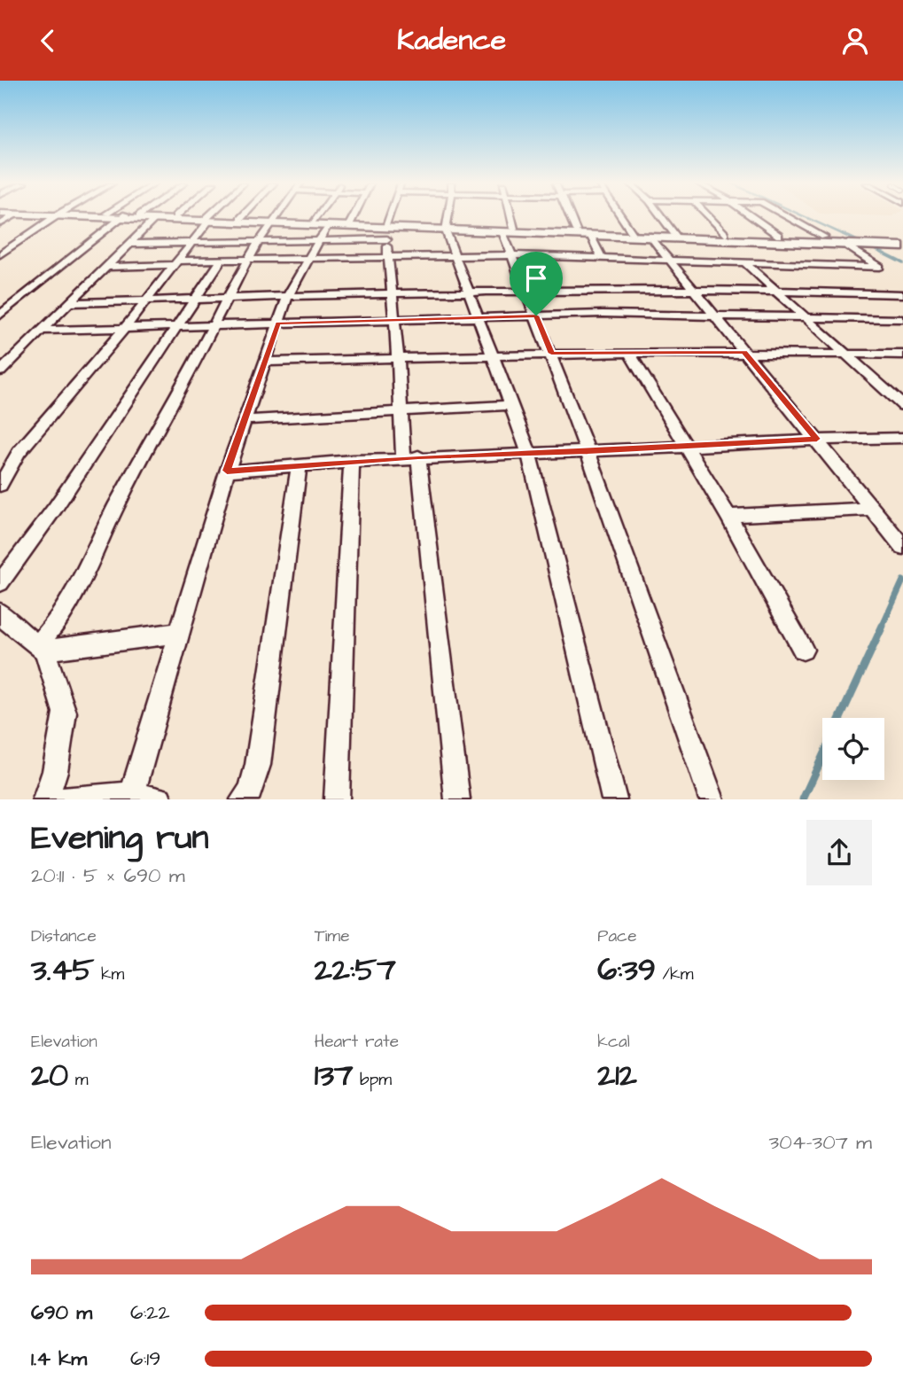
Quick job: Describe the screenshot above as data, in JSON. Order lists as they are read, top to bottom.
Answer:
{
  "page": {
    "header": "Kadence",
    "heading": ["Evening run", "20:11 · 5 × 690 m"],
    "stats": [
      ["Distance", "3.45 km"],
      ["Time", "22:57"],
      ["Pace", "6:39 /km"],
      ["Elevation", "20 m"],
      ["Heart rate", "137 bpm"],
      ["kcal", "212"]
    ],
    "chart": ["Elevation", "304–307 m"],
    "list": [
      {
        "name": "690 m",
        "note": "6:22"
      },
      {
        "name": "1.4 km",
        "note": "6:19"
      }
    ]
  }
}
